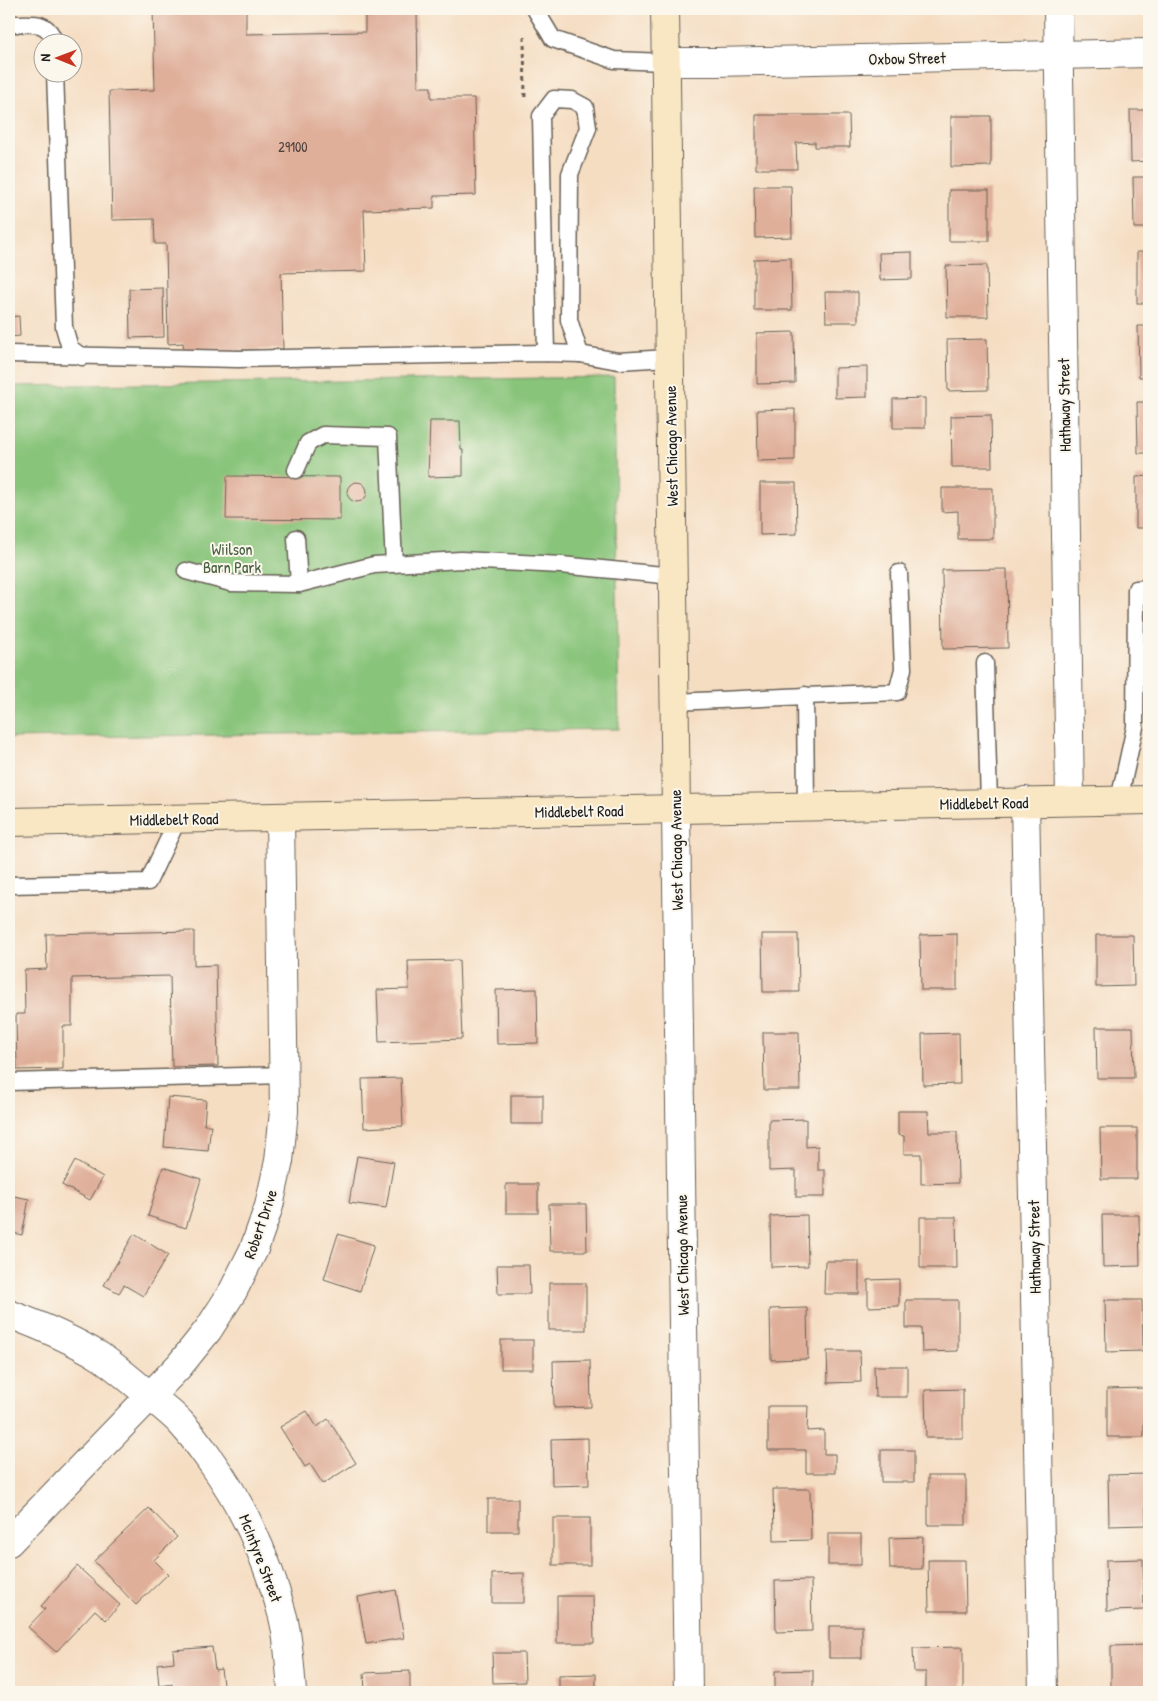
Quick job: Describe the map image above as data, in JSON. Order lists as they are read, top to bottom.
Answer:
{
  "streets": {
    "main road": ["West Chicago Avenue", "Middlebelt Road"],
    "street": [
      "Oxbow Street",
      "Hathaway Street",
      "Robert Drive",
      "McIntyre Street"
    ]
  },
  "crossings": [
    ["Oxbow Street", "Hathaway Street"],
    ["Oxbow Street", "West Chicago Avenue"],
    ["Hathaway Street", "Middlebelt Road"],
    ["West Chicago Avenue", "Middlebelt Road"],
    ["Middlebelt Road", "Robert Drive"],
    ["Robert Drive", "McIntyre Street"]
  ],
  "parks": ["Wiilson Barn Park"],
  "house_numbers": ["29100"],
  "north": "left"
}
